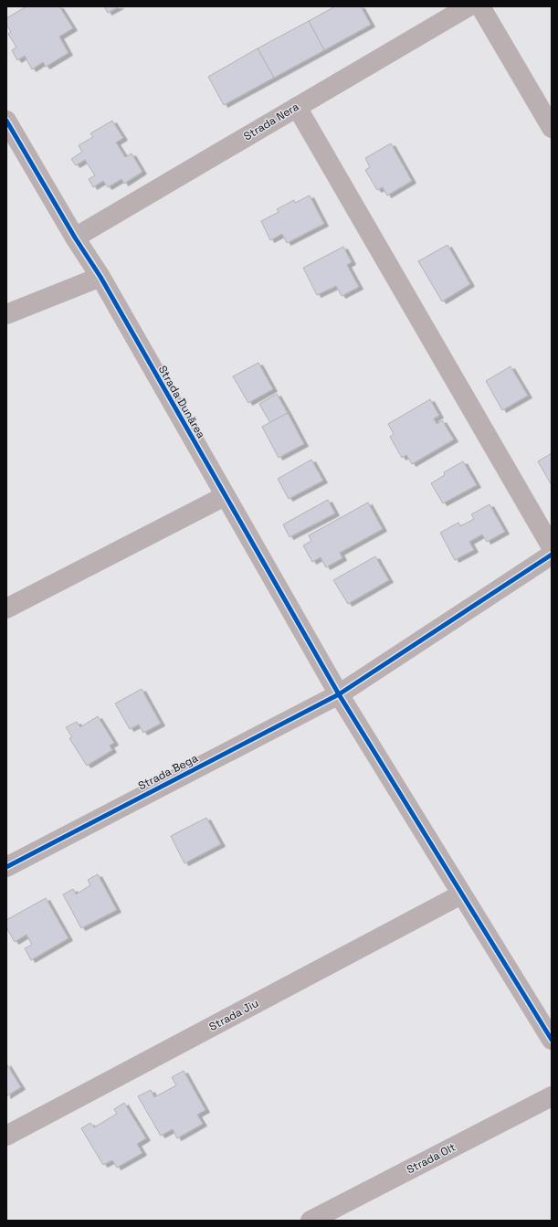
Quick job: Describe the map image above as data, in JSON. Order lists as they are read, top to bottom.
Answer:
{
  "streets": {
    "street": [
      "Strada Nera",
      "Strada Dunărea",
      "Strada Bega",
      "Strada Jiu",
      "Strada Olt"
    ]
  },
  "crossings": [
    ["Strada Nera", "Strada Dunărea"],
    ["Strada Dunărea", "Strada Bega"],
    ["Strada Dunărea", "Strada Jiu"]
  ]
}
